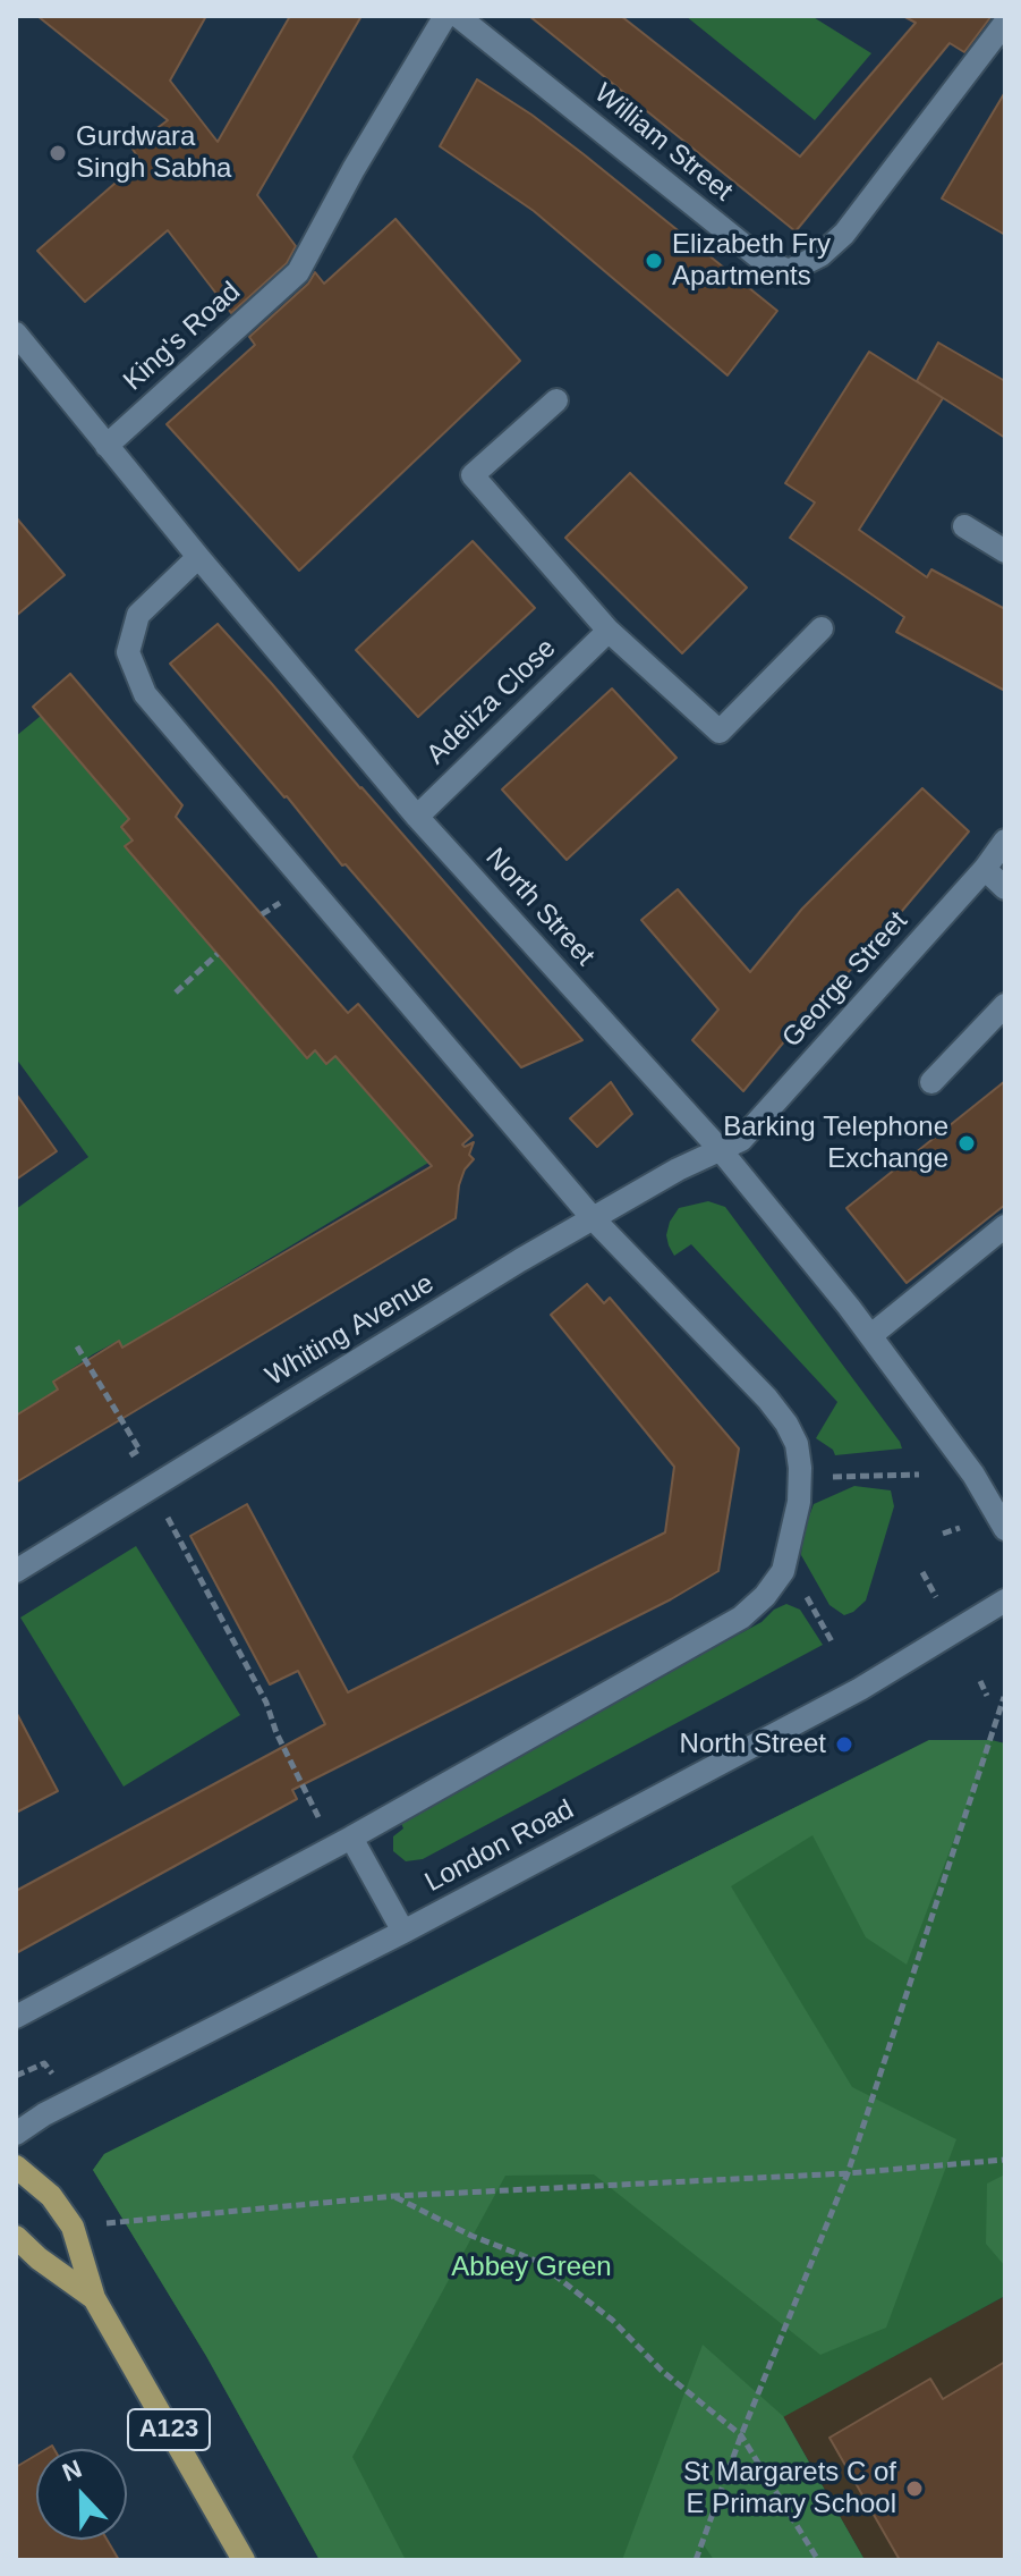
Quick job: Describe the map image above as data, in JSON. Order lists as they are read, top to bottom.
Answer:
{
  "streets": {
    "main road": ["A123"],
    "street": [
      "William Street",
      "King's Road",
      "Adeliza Close",
      "North Street",
      "George Street",
      "Whiting Avenue",
      "London Road"
    ]
  },
  "crossings": [
    ["King's Road", "North Street"],
    ["Adeliza Close", "North Street"],
    ["North Street", "George Street"],
    ["North Street", "Whiting Avenue"],
    ["George Street", "Whiting Avenue"]
  ],
  "parks": ["Abbey Green"],
  "places": [
    "Gurdwara Singh Sabha",
    "Elizabeth Fry Apartments",
    "Barking Telephone Exchange",
    "North Street",
    "St Margarets C of E Primary School"
  ],
  "north": "top"
}
